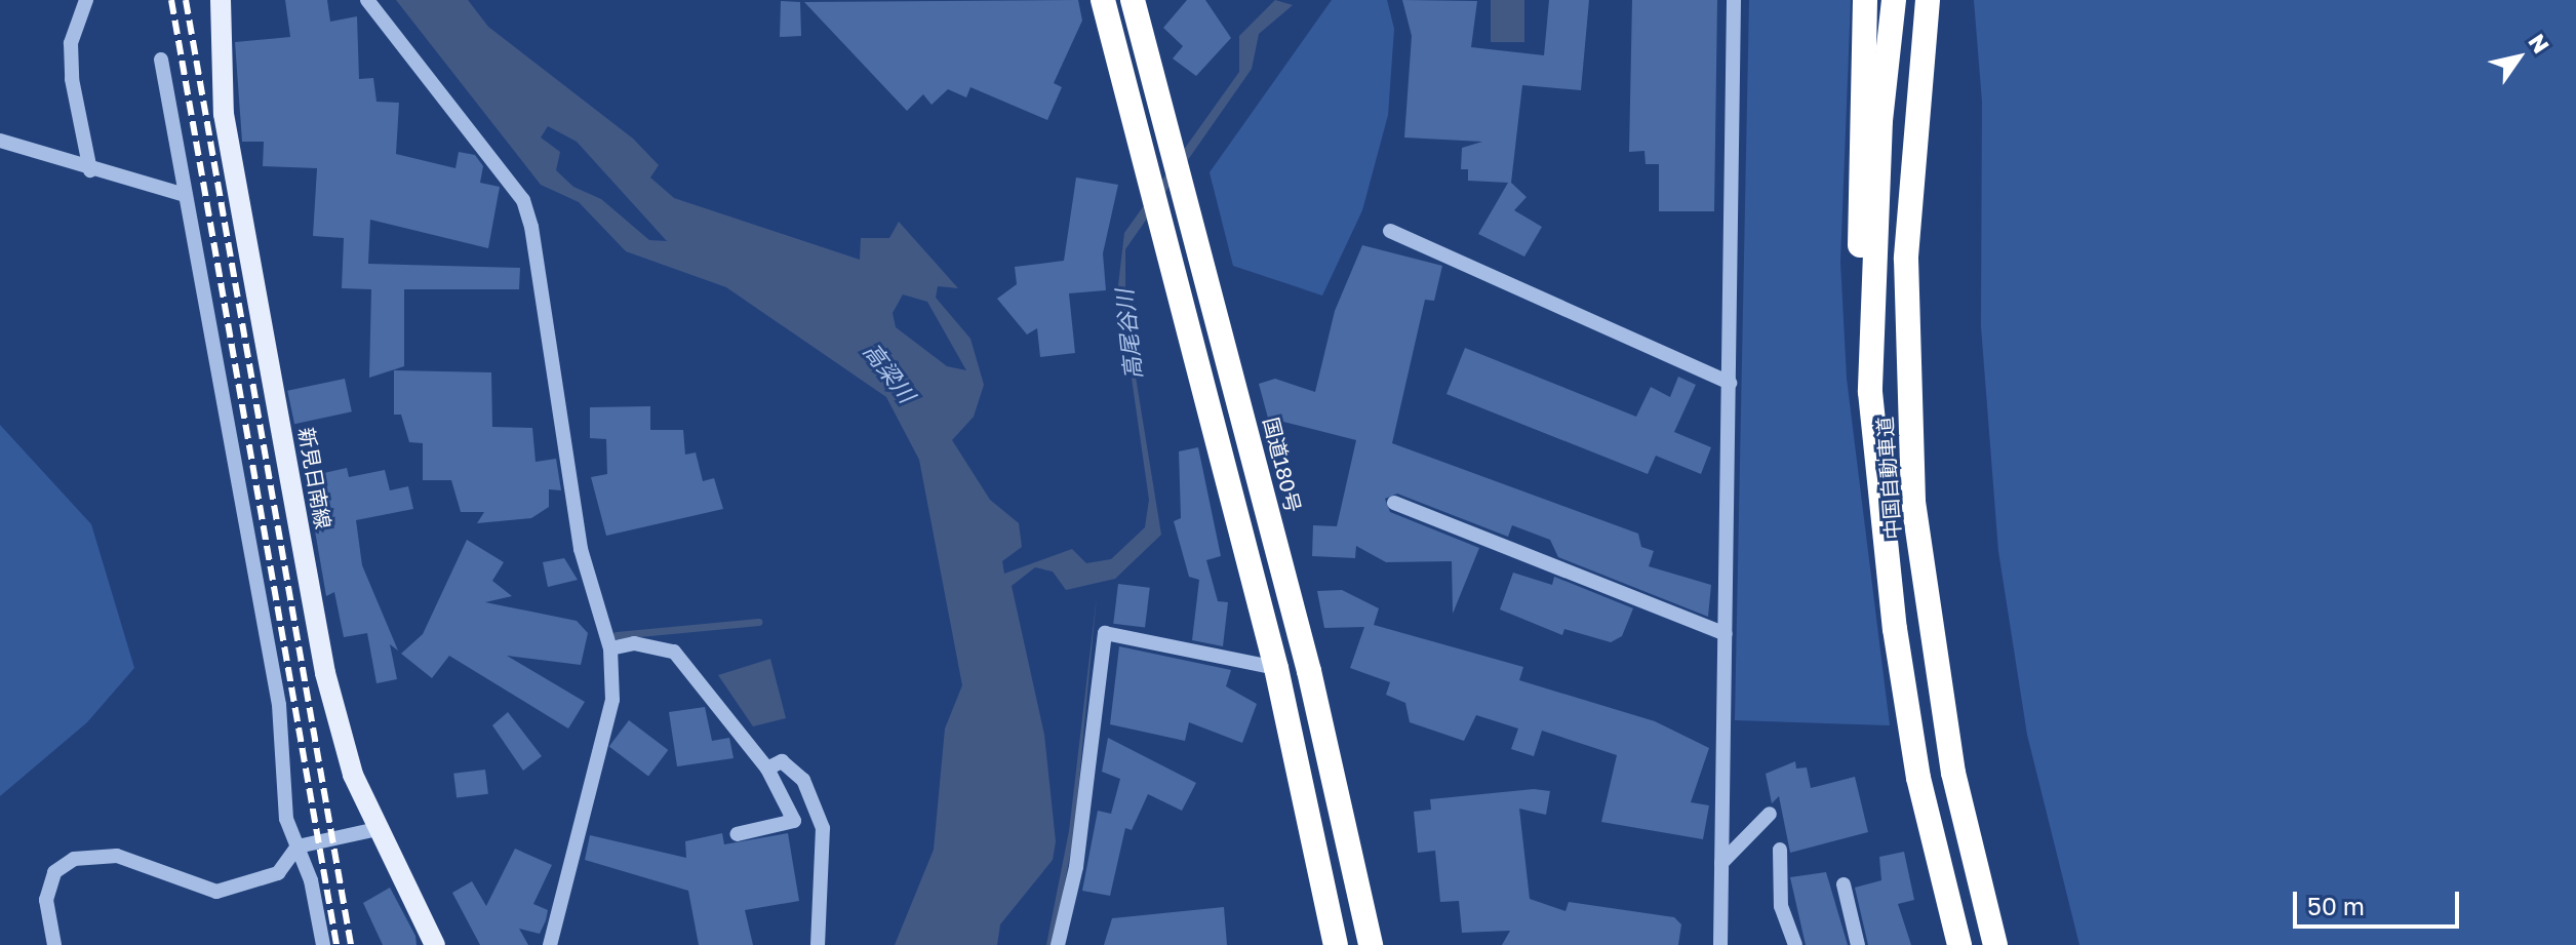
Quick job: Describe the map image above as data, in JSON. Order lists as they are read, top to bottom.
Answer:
{
  "streets": {
    "highway": ["国道180号", "中国自動車道"],
    "main road": ["新見日南線"]
  },
  "water": ["高尾谷川", "高梁川"],
  "scale_bar": "50 m",
  "north": "top right"
}
